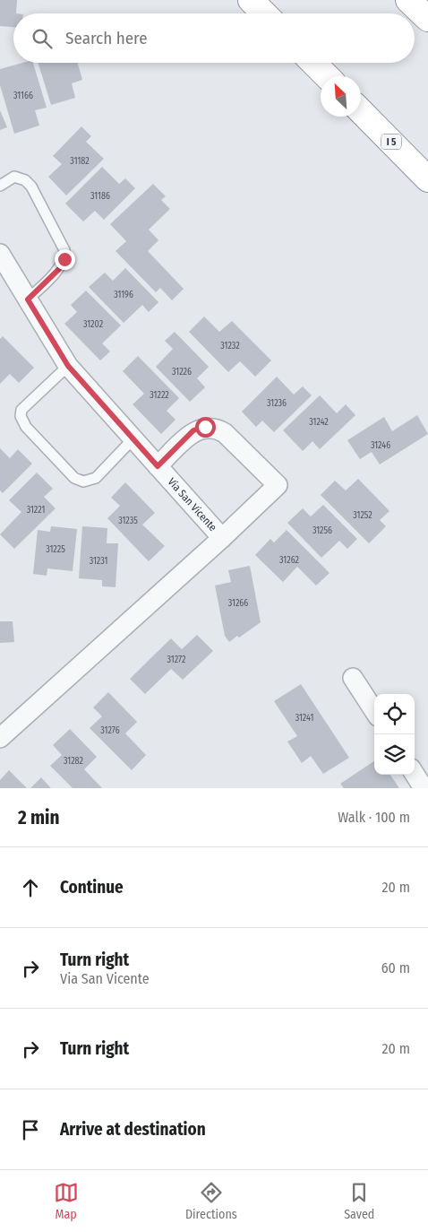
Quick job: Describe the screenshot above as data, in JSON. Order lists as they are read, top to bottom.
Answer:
{
  "streets": {
    "highway": ["I 5"],
    "street": ["Via San Vicente"]
  },
  "house_numbers": [
    "31166",
    "31182",
    "31186",
    "31196",
    "31202",
    "31232",
    "31226",
    "31222",
    "31236",
    "31242",
    "31246",
    "31221",
    "31252",
    "31235",
    "31256",
    "31225",
    "31262",
    "31231",
    "31266",
    "31272",
    "31241",
    "31276",
    "31282"
  ],
  "north": "top left",
  "page": {
    "search": "Search here",
    "heading": ["2 min", "Walk · 100 m"],
    "list": [
      ["Continue", "20 m"],
      ["Turn right", "Via San Vicente", "60 m"],
      ["Turn right", "20 m"],
      "Arrive at destination"
    ],
    "nav": ["Map", "Directions", "Saved"]
  }
}
